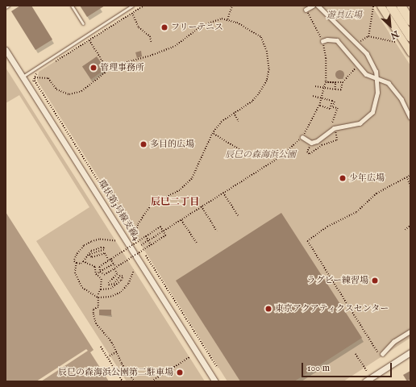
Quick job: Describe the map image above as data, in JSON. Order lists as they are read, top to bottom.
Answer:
{
  "streets": {
    "street": ["環状第3号線支線4"]
  },
  "districts": ["辰巳二丁目"],
  "parks": ["遊具広場", "辰巳の森海浜公園"],
  "places": [
    "フリーテニス",
    "管理事務所",
    "多目的広場",
    "少年広場",
    "ラグビー練習場",
    "東京アクアティクスセンター",
    "辰巳の森海浜公園第二駐車場"
  ],
  "scale_bar": "100 m",
  "north": "bottom right"
}
